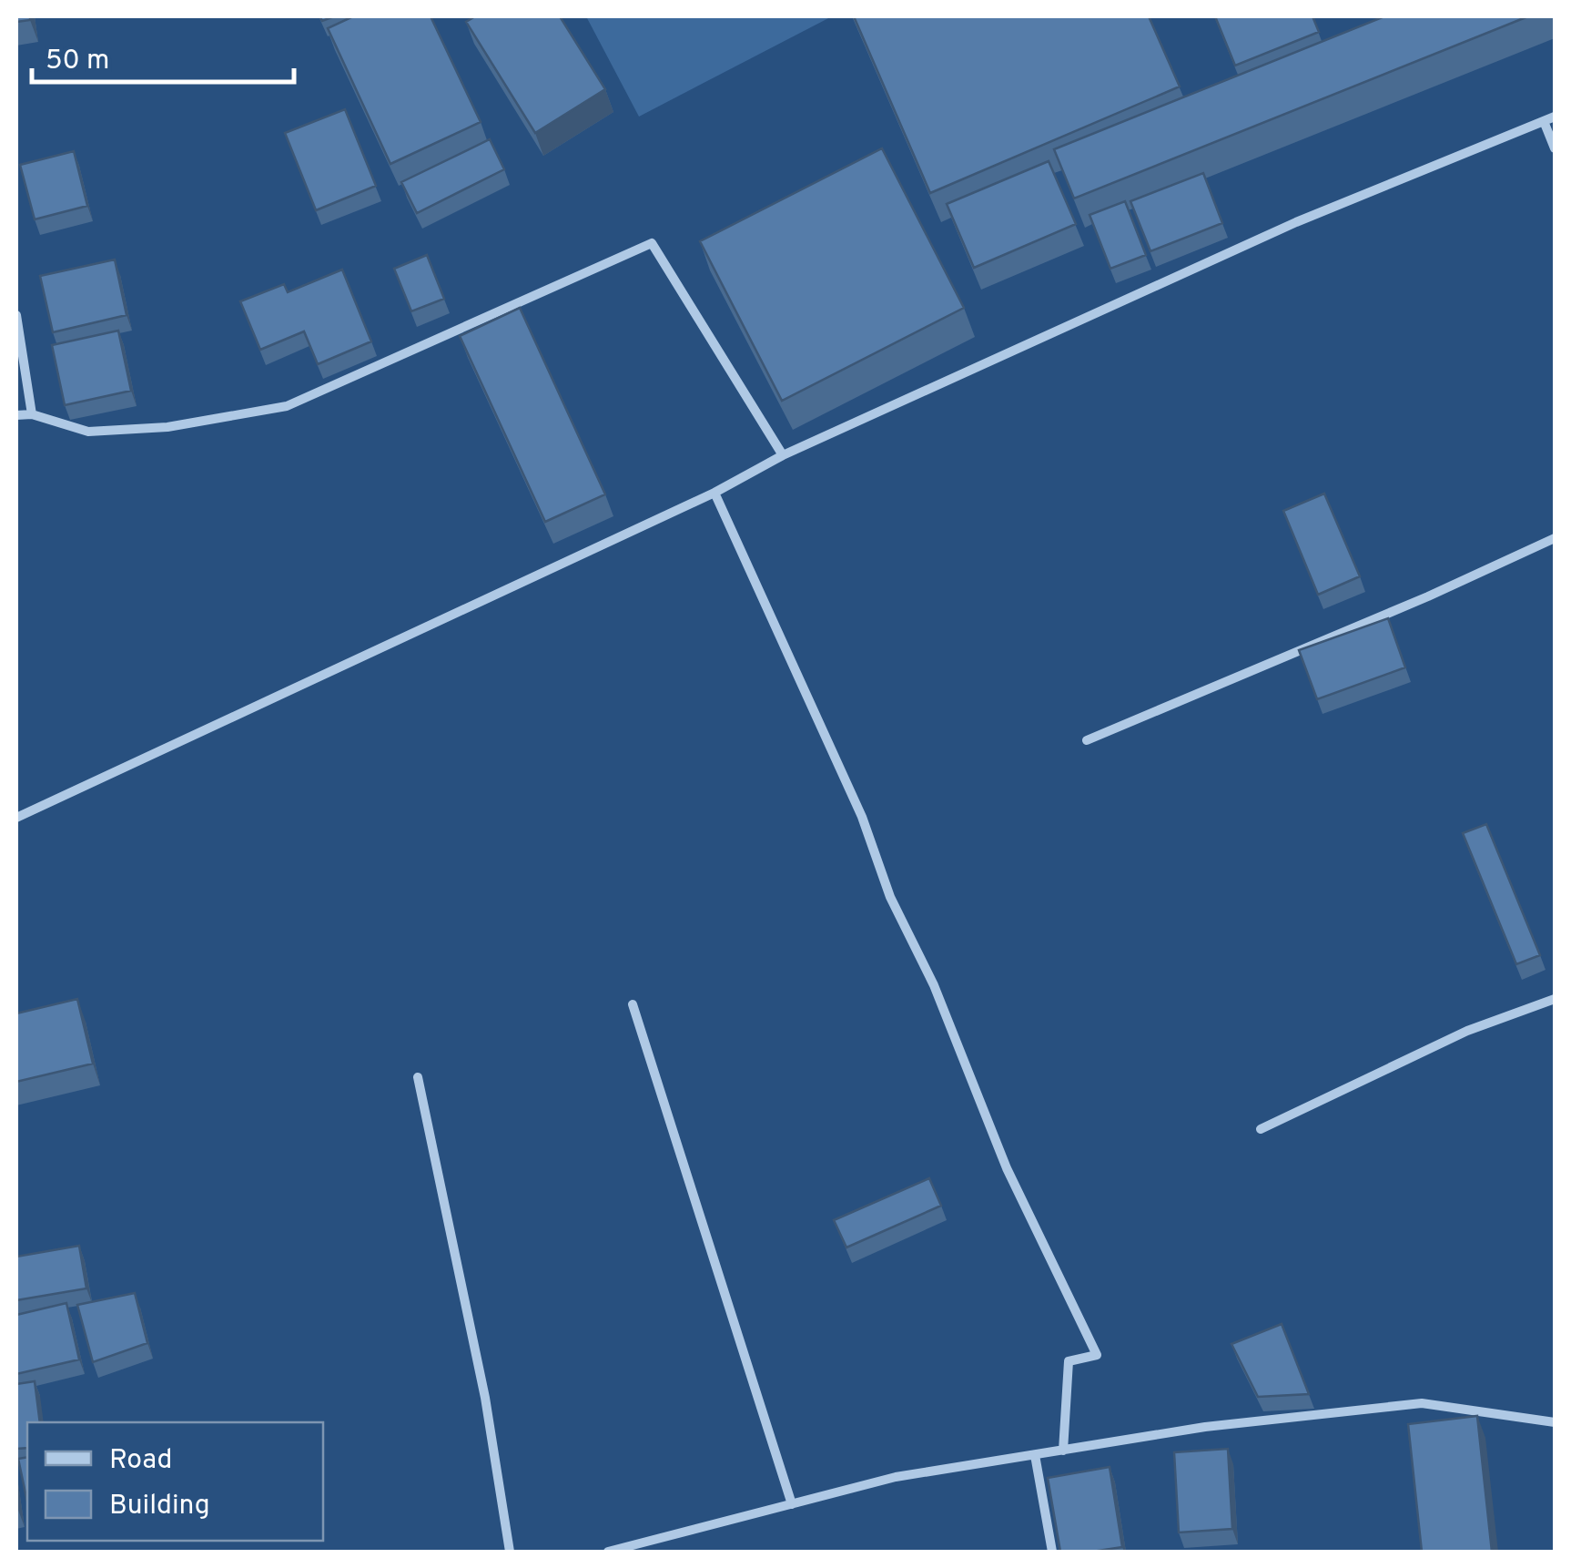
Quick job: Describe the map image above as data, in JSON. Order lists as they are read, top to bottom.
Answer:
{
  "legend": ["Road", "Building"],
  "scale_bar": "50 m"
}
